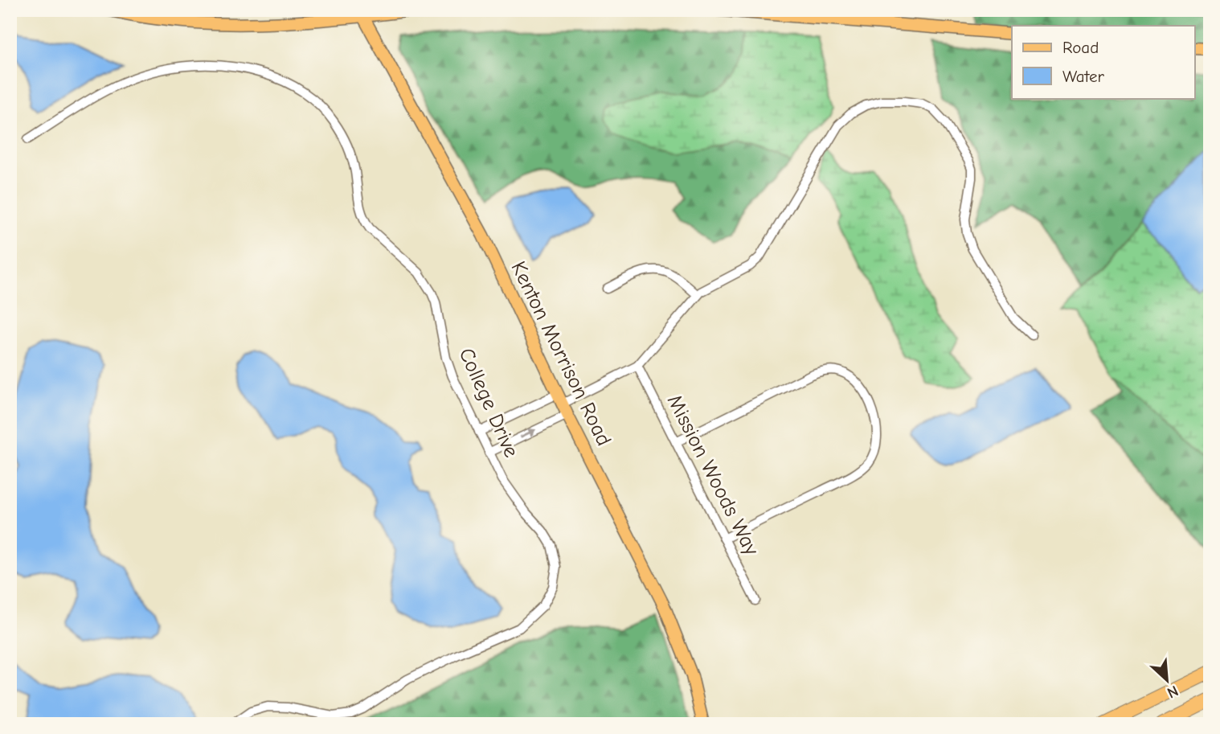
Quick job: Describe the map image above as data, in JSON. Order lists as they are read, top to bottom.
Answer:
{
  "streets": {
    "main road": ["Kenton Morrison Road"],
    "street": ["College Drive", "Mission Woods Way"]
  },
  "legend": ["Road", "Water"],
  "north": "bottom right"
}
